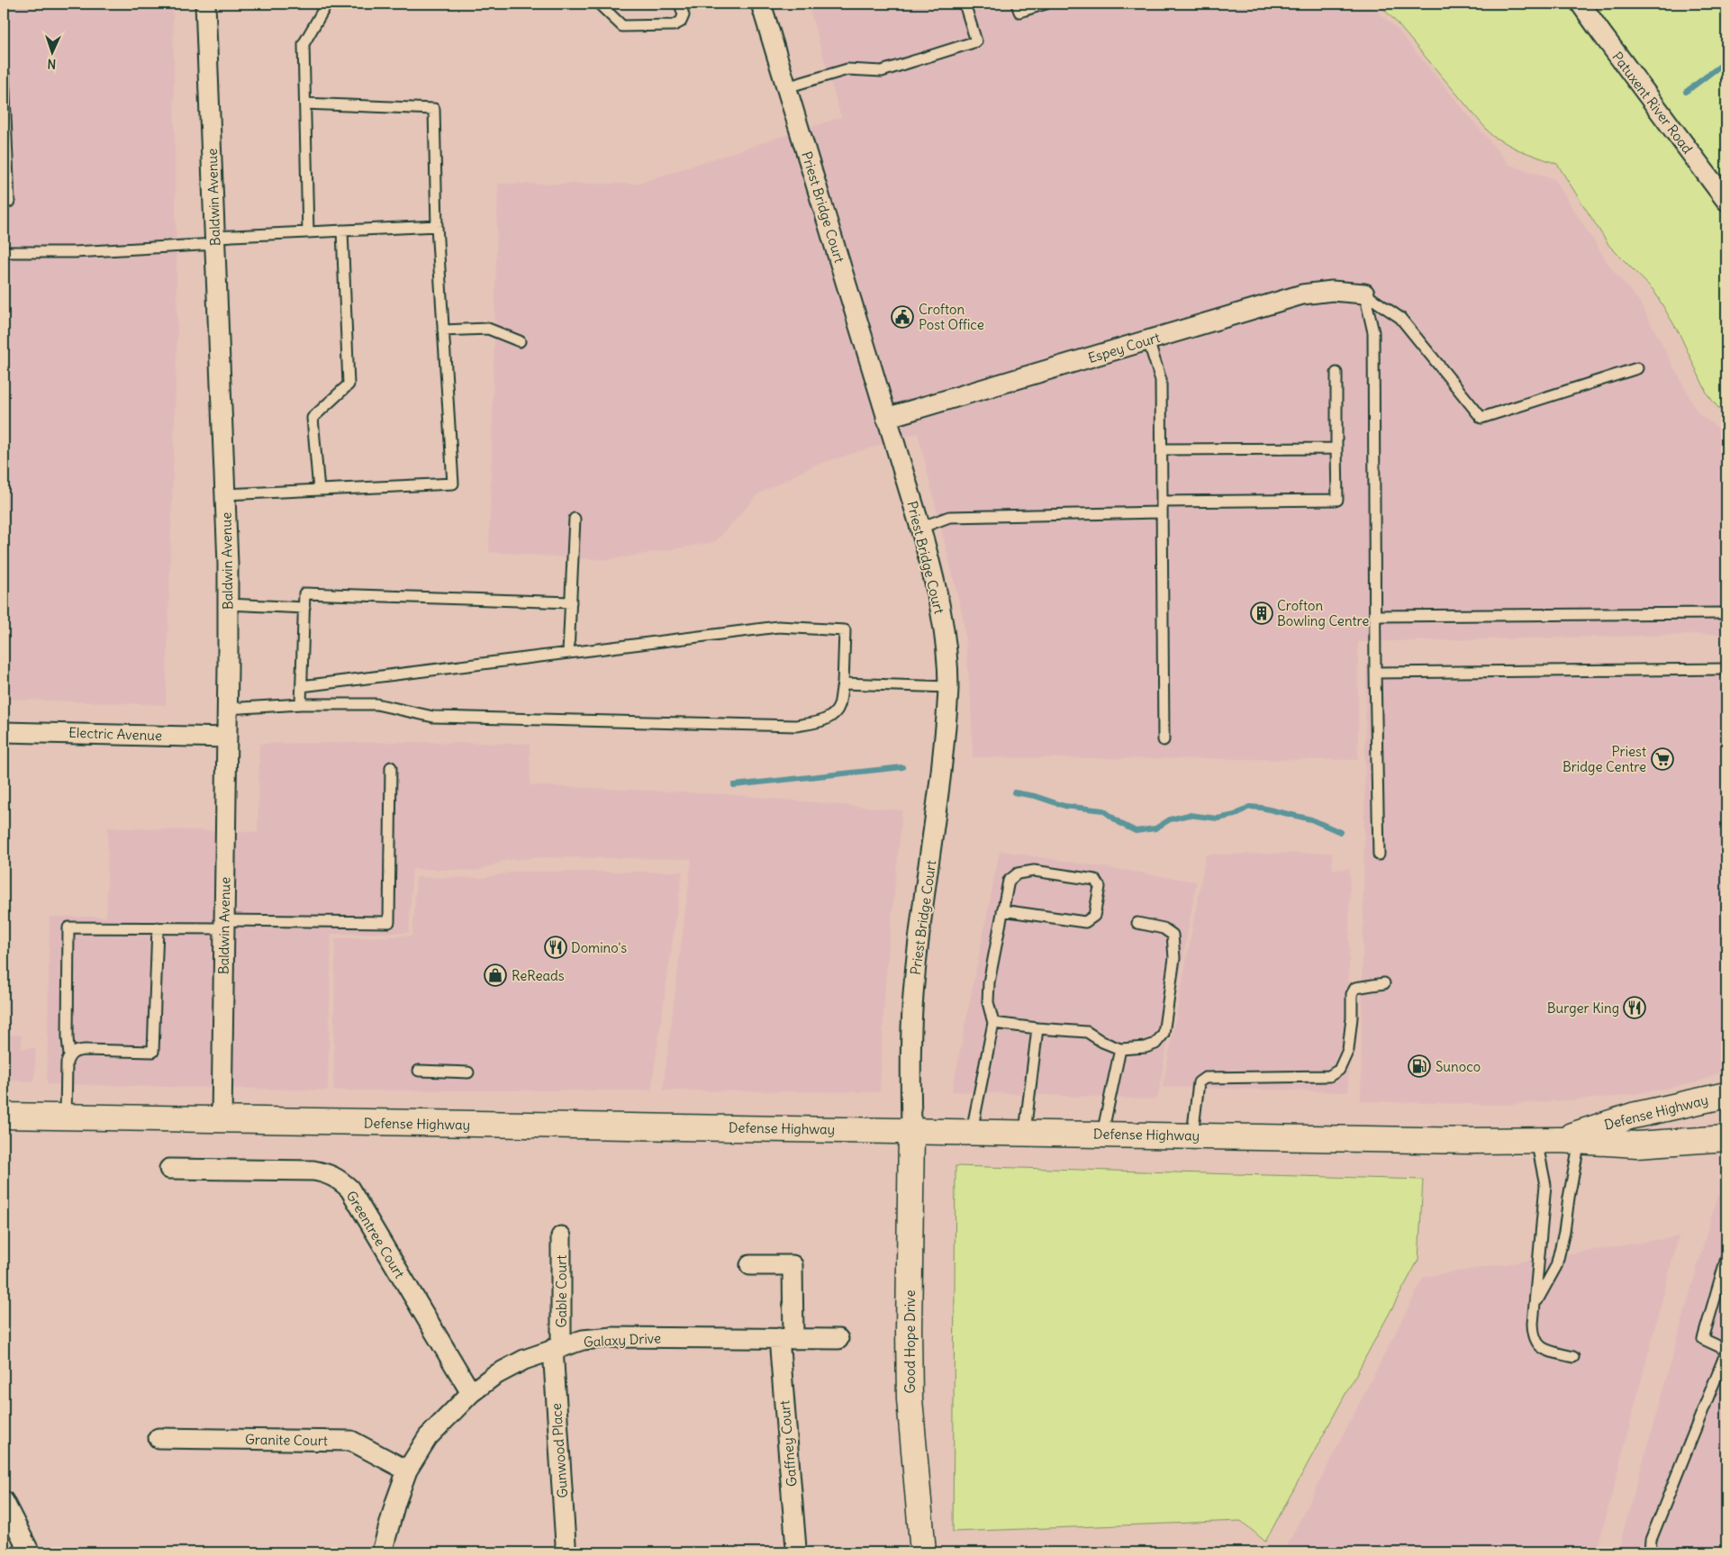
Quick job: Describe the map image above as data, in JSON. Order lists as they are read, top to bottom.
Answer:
{
  "streets": {
    "main road": ["Defense Highway", "Good Hope Drive"],
    "street": [
      "Patuxent River Road",
      "Baldwin Avenue",
      "Priest Bridge Court",
      "Espey Court",
      "Electric Avenue",
      "Greentree Court",
      "Gable Court",
      "Galaxy Drive",
      "Granite Court",
      "Gaffney Court",
      "Gunwood Place"
    ]
  },
  "crossings": [
    ["Baldwin Avenue", "Electric Avenue"],
    ["Baldwin Avenue", "Defense Highway"],
    ["Priest Bridge Court", "Espey Court"],
    ["Priest Bridge Court", "Defense Highway"],
    ["Priest Bridge Court", "Good Hope Drive"],
    ["Defense Highway", "Good Hope Drive"],
    ["Greentree Court", "Galaxy Drive"],
    ["Gable Court", "Galaxy Drive"],
    ["Gable Court", "Gunwood Place"],
    ["Galaxy Drive", "Granite Court"],
    ["Galaxy Drive", "Gaffney Court"],
    ["Galaxy Drive", "Gunwood Place"]
  ],
  "places": {
    "public building": ["Crofton Post Office"],
    "building": ["Crofton Bowling Centre"],
    "supermarket": ["Priest Bridge Centre"],
    "restaurant": ["Domino's", "Burger King"],
    "shop": ["ReReads"],
    "fuel station": ["Sunoco"]
  },
  "north": "bottom"
}
